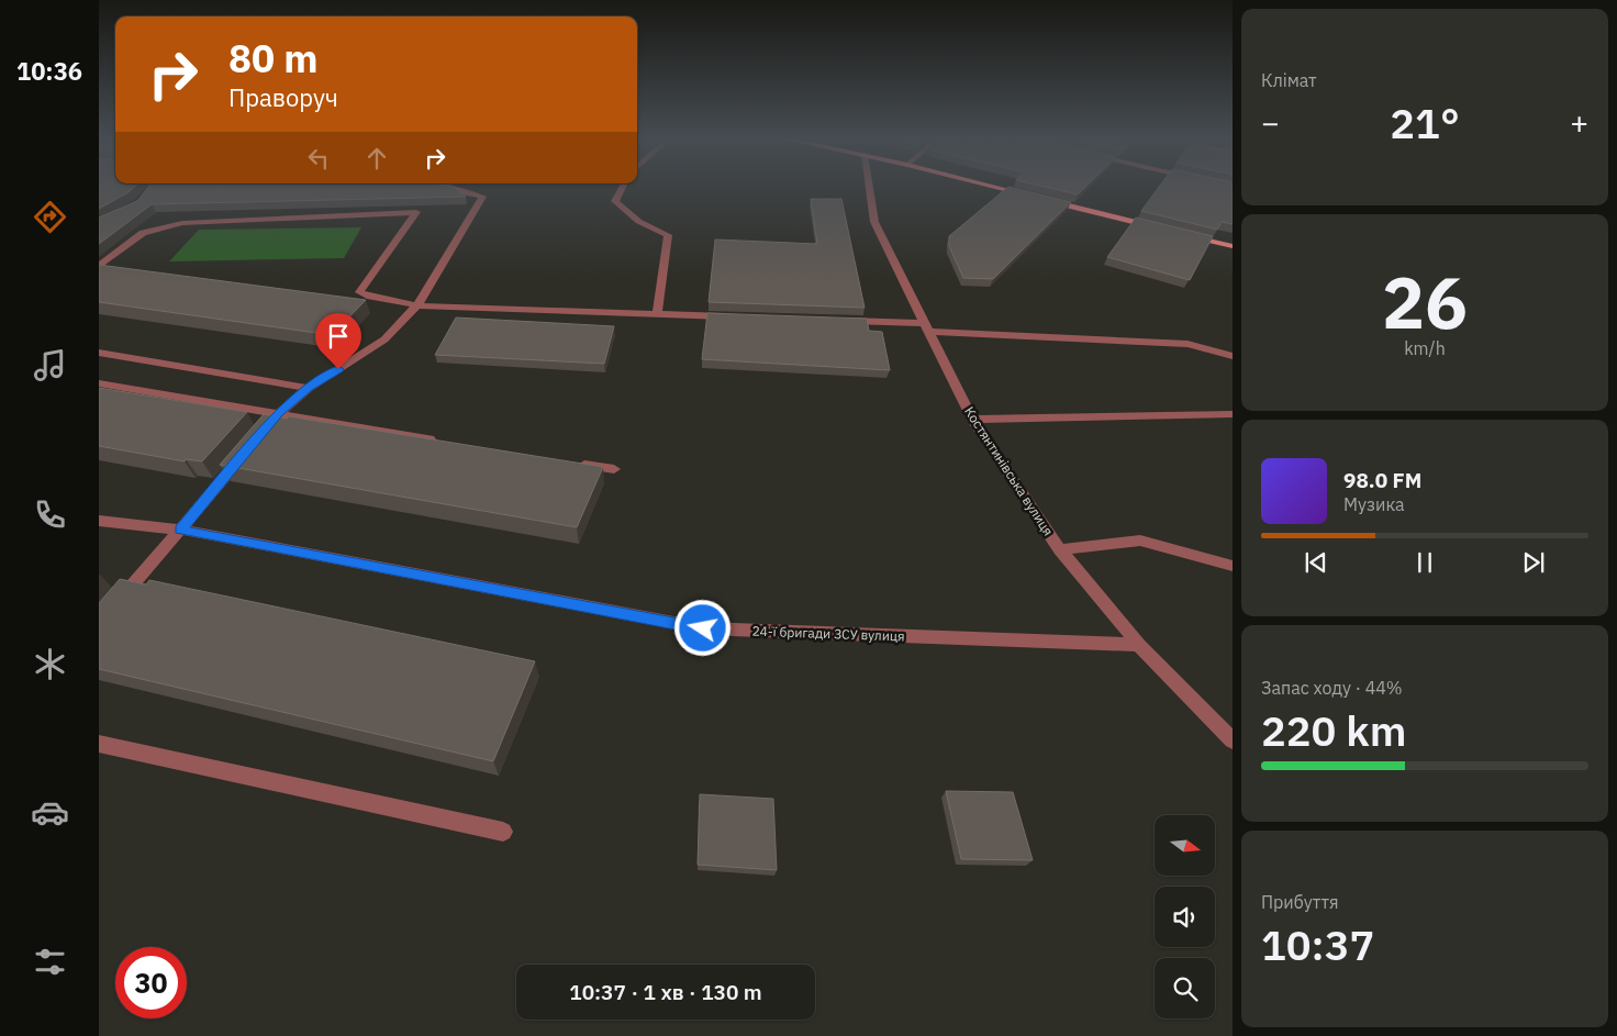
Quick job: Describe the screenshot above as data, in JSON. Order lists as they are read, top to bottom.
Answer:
{
  "streets": {
    "street": ["Костянтинівська вулиця", "24-ї бригади ЗСУ вулиця"]
  },
  "crossings": [
    ["Костянтинівська вулиця", "24-ї бригади ЗСУ вулиця"]
  ],
  "north": "right",
  "page": {
    "tabs": "10:36",
    "tile": [
      "Клімат",
      ["26", "km/h"],
      ["Запас ходу · 44%", "220 km"],
      ["Прибуття", "10:37"]
    ],
    "turn": ["80 m", "Праворуч"],
    "heat": ["−", "21°", "+"],
    "song": ["98.0 FM", "Музика"],
    "limit": "30",
    "trip": "10:37 · 1 хв · 130 m"
  }
}
